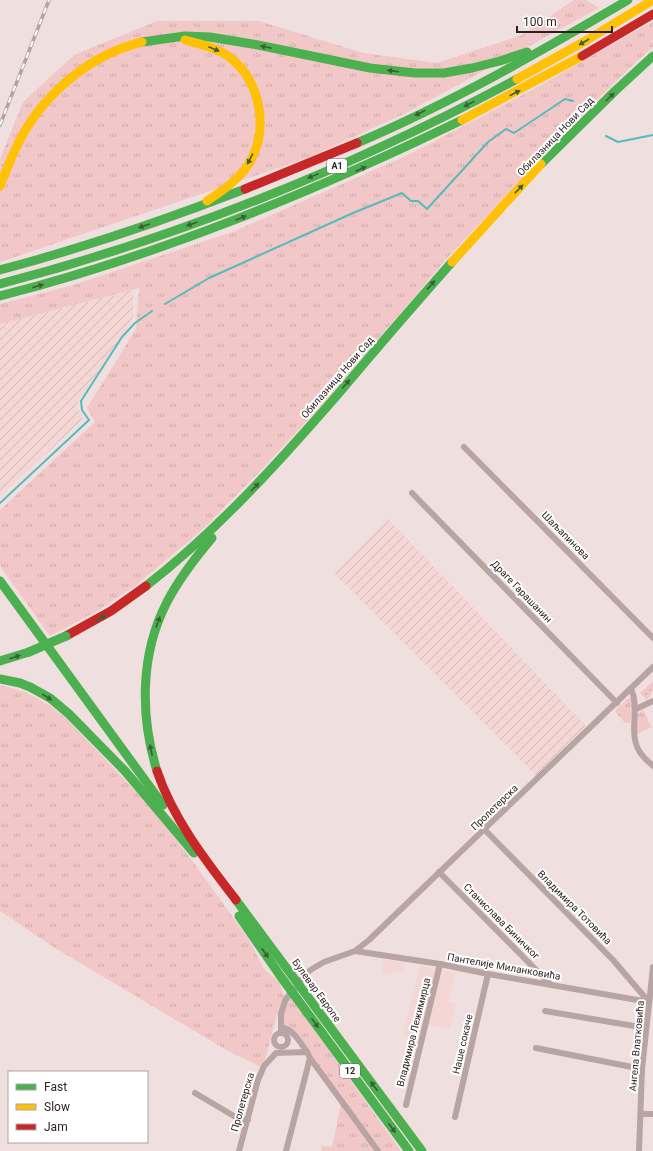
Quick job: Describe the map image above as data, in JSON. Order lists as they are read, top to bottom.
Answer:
{
  "streets": {
    "main road": [
      "Обилазница Нови Сад",
      "A1",
      "Булевар Европе",
      "12"
    ],
    "street": [
      "Шаљапинова",
      "Драге Гарашанин",
      "Пролетерска",
      "Владимира Тотовића",
      "Станислава Биничког",
      "Пантелије Миланковића",
      "Владимира Лежимирца",
      "Наше сокаче",
      "Ангела Влатковића"
    ]
  },
  "crossings": [
    ["Драге Гарашанин", "Пролетерска"],
    ["Пролетерска", "Владимира Тотовића"],
    ["Пролетерска", "Станислава Биничког"],
    ["Пролетерска", "Пантелије Миланковића"],
    ["Пролетерска", "Булевар Европе"],
    ["Пролетерска", "12"],
    ["Владимира Тотовића", "Пантелије Миланковића"],
    ["Владимира Тотовића", "Ангела Влатковића"],
    ["Станислава Биничког", "Пантелије Миланковића"],
    ["Пантелије Миланковића", "Владимира Лежимирца"],
    ["Пантелије Миланковића", "Наше сокаче"],
    ["Пантелије Миланковића", "Ангела Влатковића"],
    ["Булевар Европе", "12"]
  ],
  "legend": ["Fast", "Slow", "Jam"],
  "scale_bar": "100 m"
}
